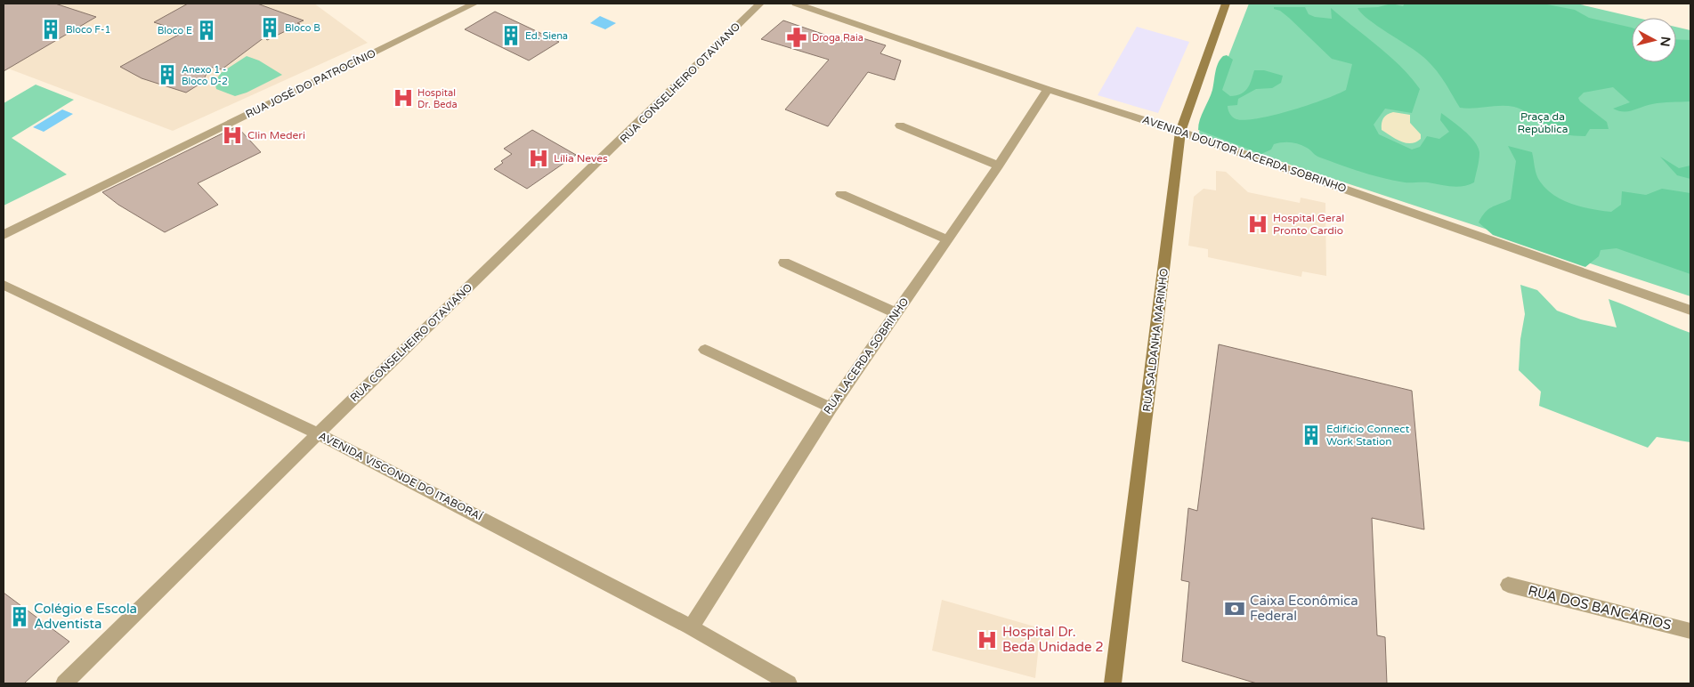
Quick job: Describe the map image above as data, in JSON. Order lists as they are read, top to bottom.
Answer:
{
  "streets": {
    "main road": ["RUA SALDANHA MARINHO"],
    "street": [
      "RUA CONSELHEIRO OTAVIANO",
      "RUA JOSÉ DO PATROCÍNIO",
      "AVENIDA DOUTOR LACERDA SOBRINHO",
      "RUA LACERDA SOBRINHO",
      "AVENIDA VISCONDE DO ITABORAÍ",
      "RUA DOS BANCÁRIOS"
    ]
  },
  "crossings": [
    ["RUA CONSELHEIRO OTAVIANO", "AVENIDA VISCONDE DO ITABORAÍ"],
    ["AVENIDA DOUTOR LACERDA SOBRINHO", "RUA SALDANHA MARINHO"],
    ["AVENIDA DOUTOR LACERDA SOBRINHO", "RUA LACERDA SOBRINHO"],
    ["RUA LACERDA SOBRINHO", "AVENIDA VISCONDE DO ITABORAÍ"]
  ],
  "parks": ["Praça da República"],
  "places": {
    "building": [
      "Bloco B",
      "Bloco F-1",
      "Bloco E",
      "Ed. Siena",
      "Anexo 1 - Bloco D-2",
      "Edifício Connect Work Station",
      "Colégio e Escola Adventista"
    ],
    "pharmacy": ["Droga Raia"],
    "hospital": [
      "Hospital Dr. Beda",
      "Clin Mederi",
      "Lília Neves",
      "Hospital Geral Pronto Cardio",
      "Hospital Dr. Beda Unidade 2"
    ],
    "bank": ["Caixa Econômica Federal"]
  },
  "north": "right"
}
